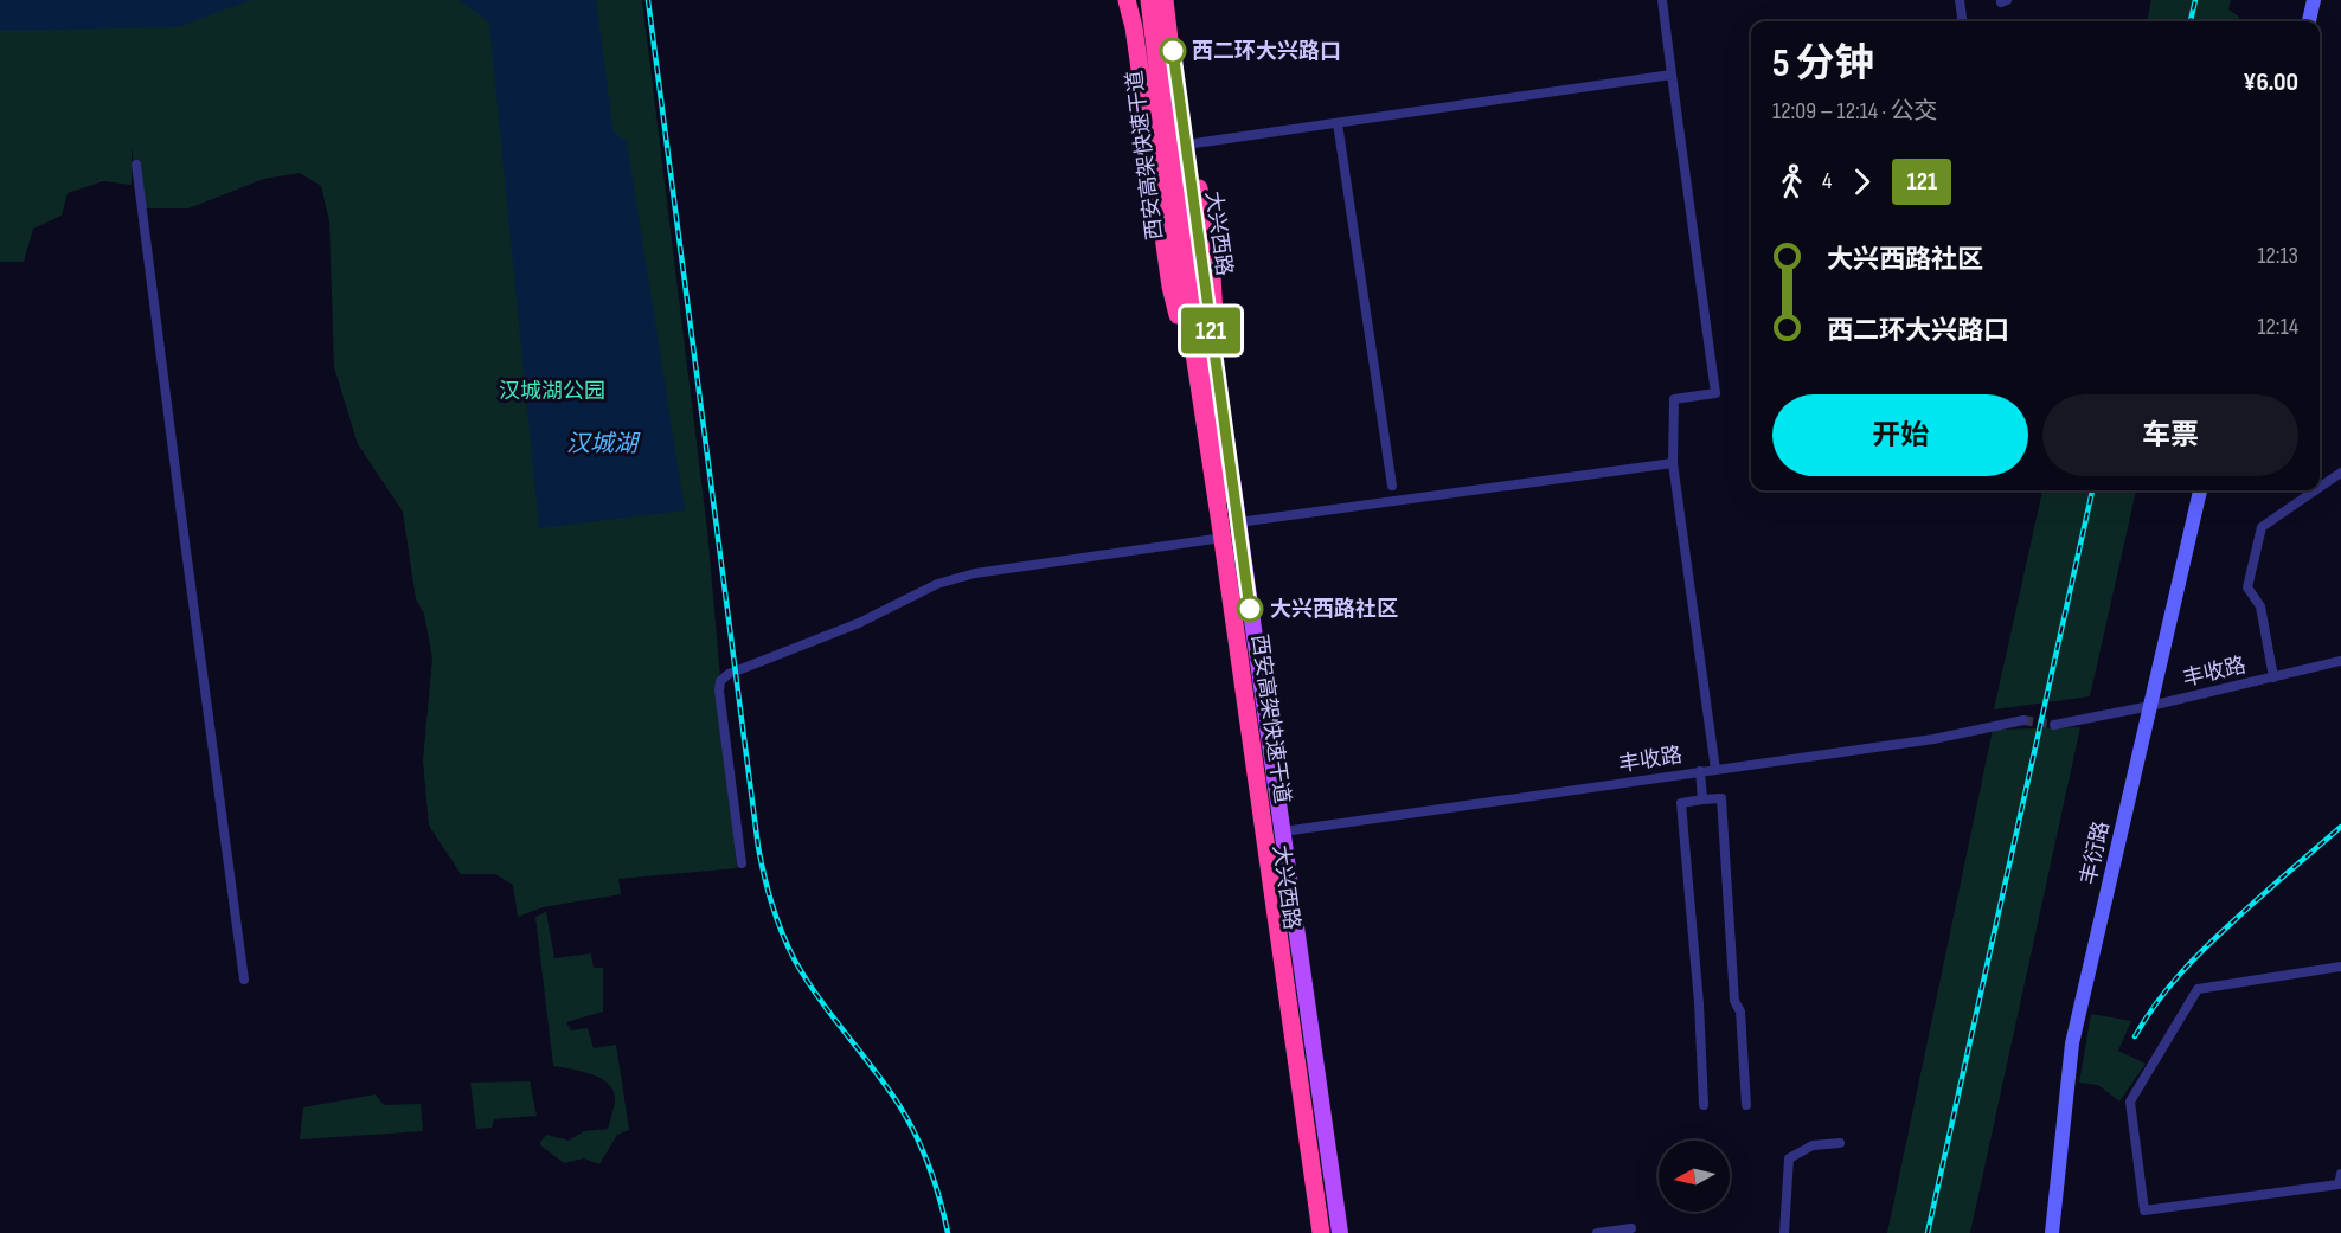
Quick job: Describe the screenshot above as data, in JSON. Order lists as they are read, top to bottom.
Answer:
{
  "streets": {
    "highway": ["西安高架快速干道"],
    "main road": ["大兴西路"],
    "street": ["丰收路", "丰衍路"]
  },
  "crossings": [
    ["西安高架快速干道", "大兴西路"],
    ["大兴西路", "丰收路"],
    ["丰收路", "丰衍路"]
  ],
  "water": ["汉城湖"],
  "parks": ["汉城湖公园"],
  "places": ["西二环大兴路口", "大兴西路社区"],
  "lines": ["bus line 121"],
  "north": "left",
  "page": {
    "on_map": "121",
    "heading": ["5 分钟", "12:09 – 12:14 · 公交", "¥6.00"],
    "legs": ["4", "121"],
    "list": [
      {
        "name": "大兴西路社区",
        "value": "12:13"
      },
      {
        "name": "西二环大兴路口",
        "value": "12:14"
      }
    ],
    "buttons": ["开始", "车票"]
  }
}
